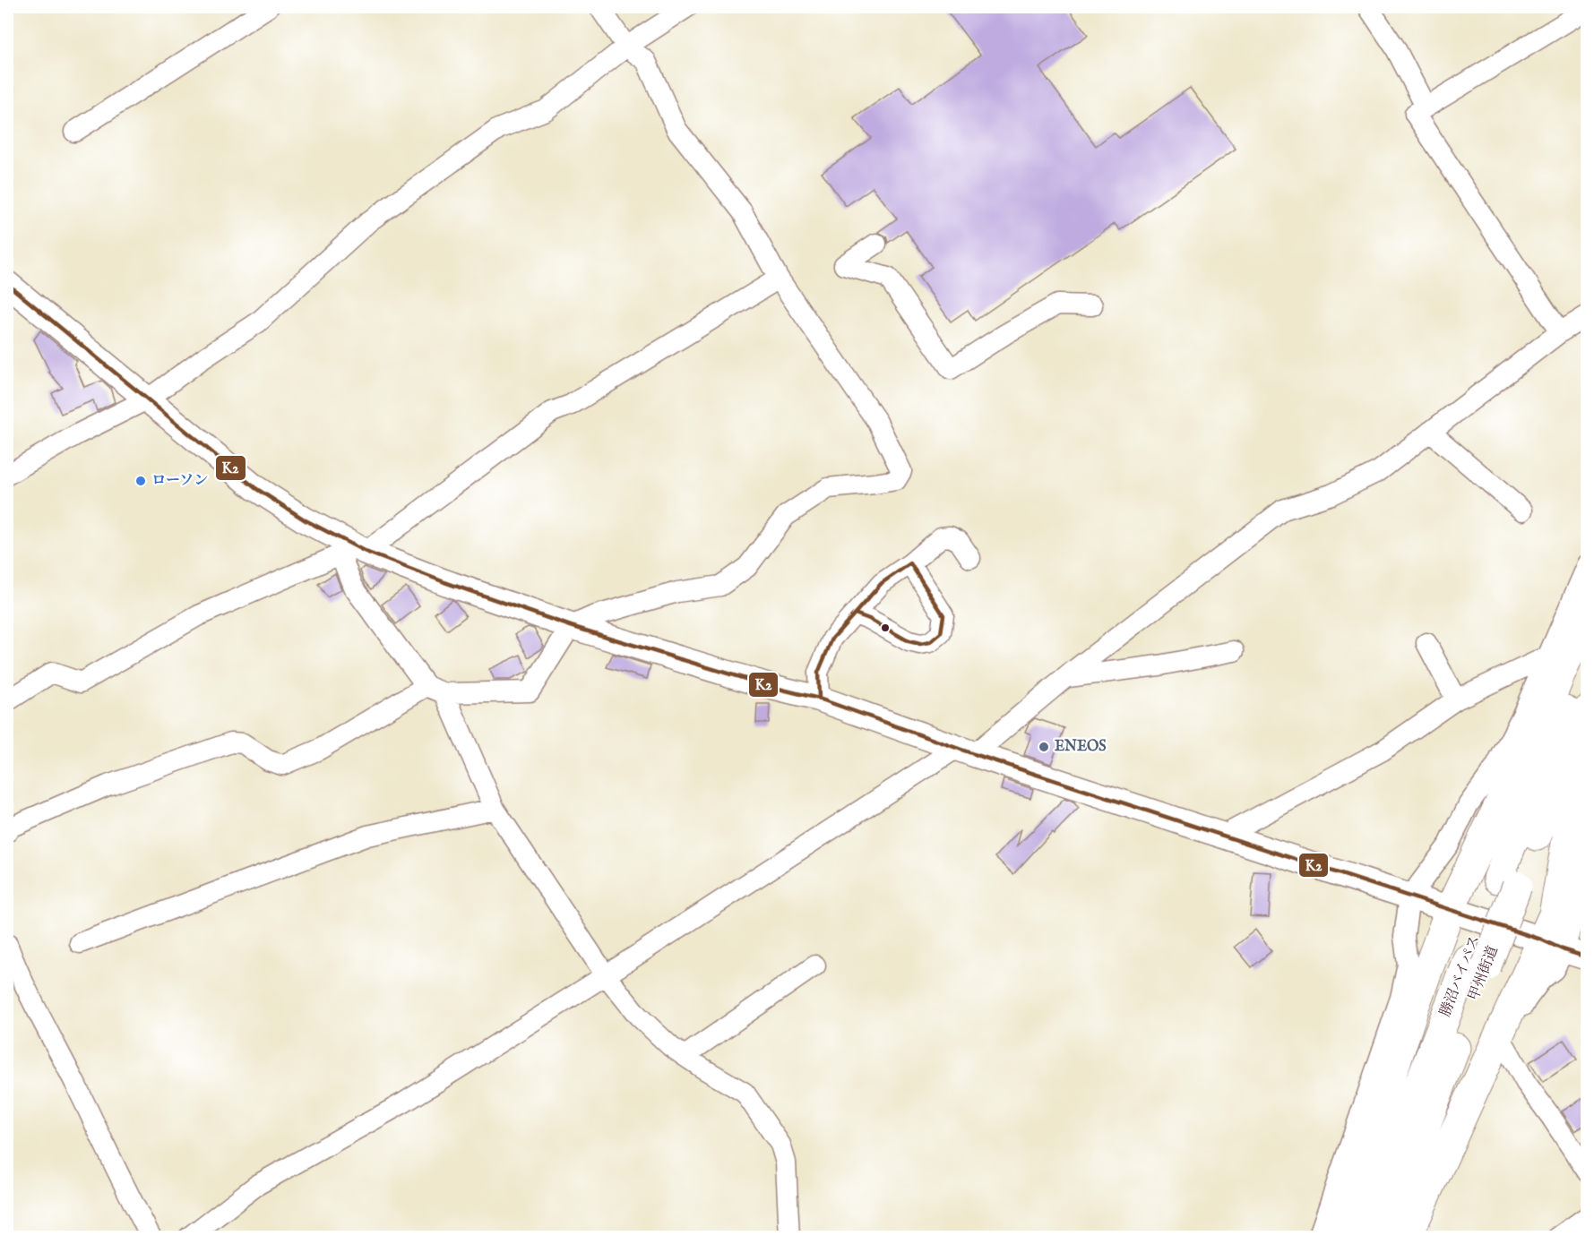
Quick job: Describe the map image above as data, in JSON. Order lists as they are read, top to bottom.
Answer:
{
  "streets": {
    "highway": ["甲州街道", "勝沼バイパス"]
  },
  "crossings": [
    ["甲州街道", "勝沼バイパス"]
  ],
  "places": ["ローソン", "ENEOS"],
  "lines": ["transit line K2"]
}
